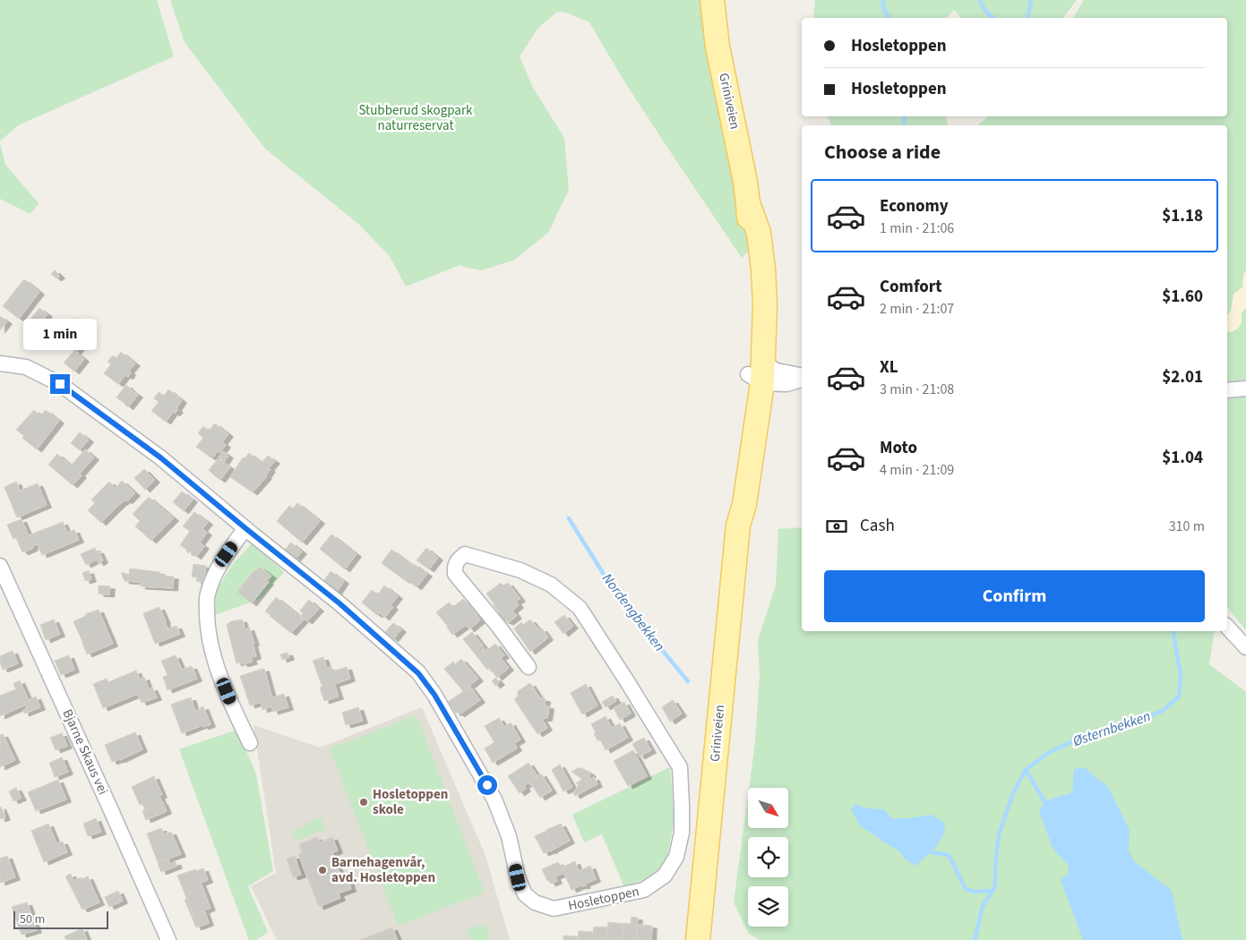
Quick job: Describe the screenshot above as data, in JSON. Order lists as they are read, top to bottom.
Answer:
{
  "streets": {
    "main road": ["Griniveien"],
    "street": ["Bjarne Skaus vei", "Hosletoppen"]
  },
  "water": ["Nordengbekken", "Østernbekken"],
  "parks": ["Stubberud skogpark naturreservat"],
  "places": ["Hosletoppen skole", "Barnehagenvår, avd. Hosletoppen"],
  "scale_bar": "50 m",
  "north": "bottom right",
  "page": {
    "banner": ["Hosletoppen", "Hosletoppen"],
    "heading": "Choose a ride",
    "list": [
      {
        "name": "Economy",
        "note": "1 min · 21:06",
        "value": "$1.18"
      },
      {
        "name": "Comfort",
        "note": "2 min · 21:07",
        "value": "$1.60"
      },
      {
        "name": "XL",
        "note": "3 min · 21:08",
        "value": "$2.01"
      },
      {
        "name": "Moto",
        "note": "4 min · 21:09",
        "value": "$1.04"
      }
    ],
    "bubble": "1 min",
    "pay": ["Cash", "310 m"],
    "buttons": "Confirm",
    "scale": "50 m"
  }
}
